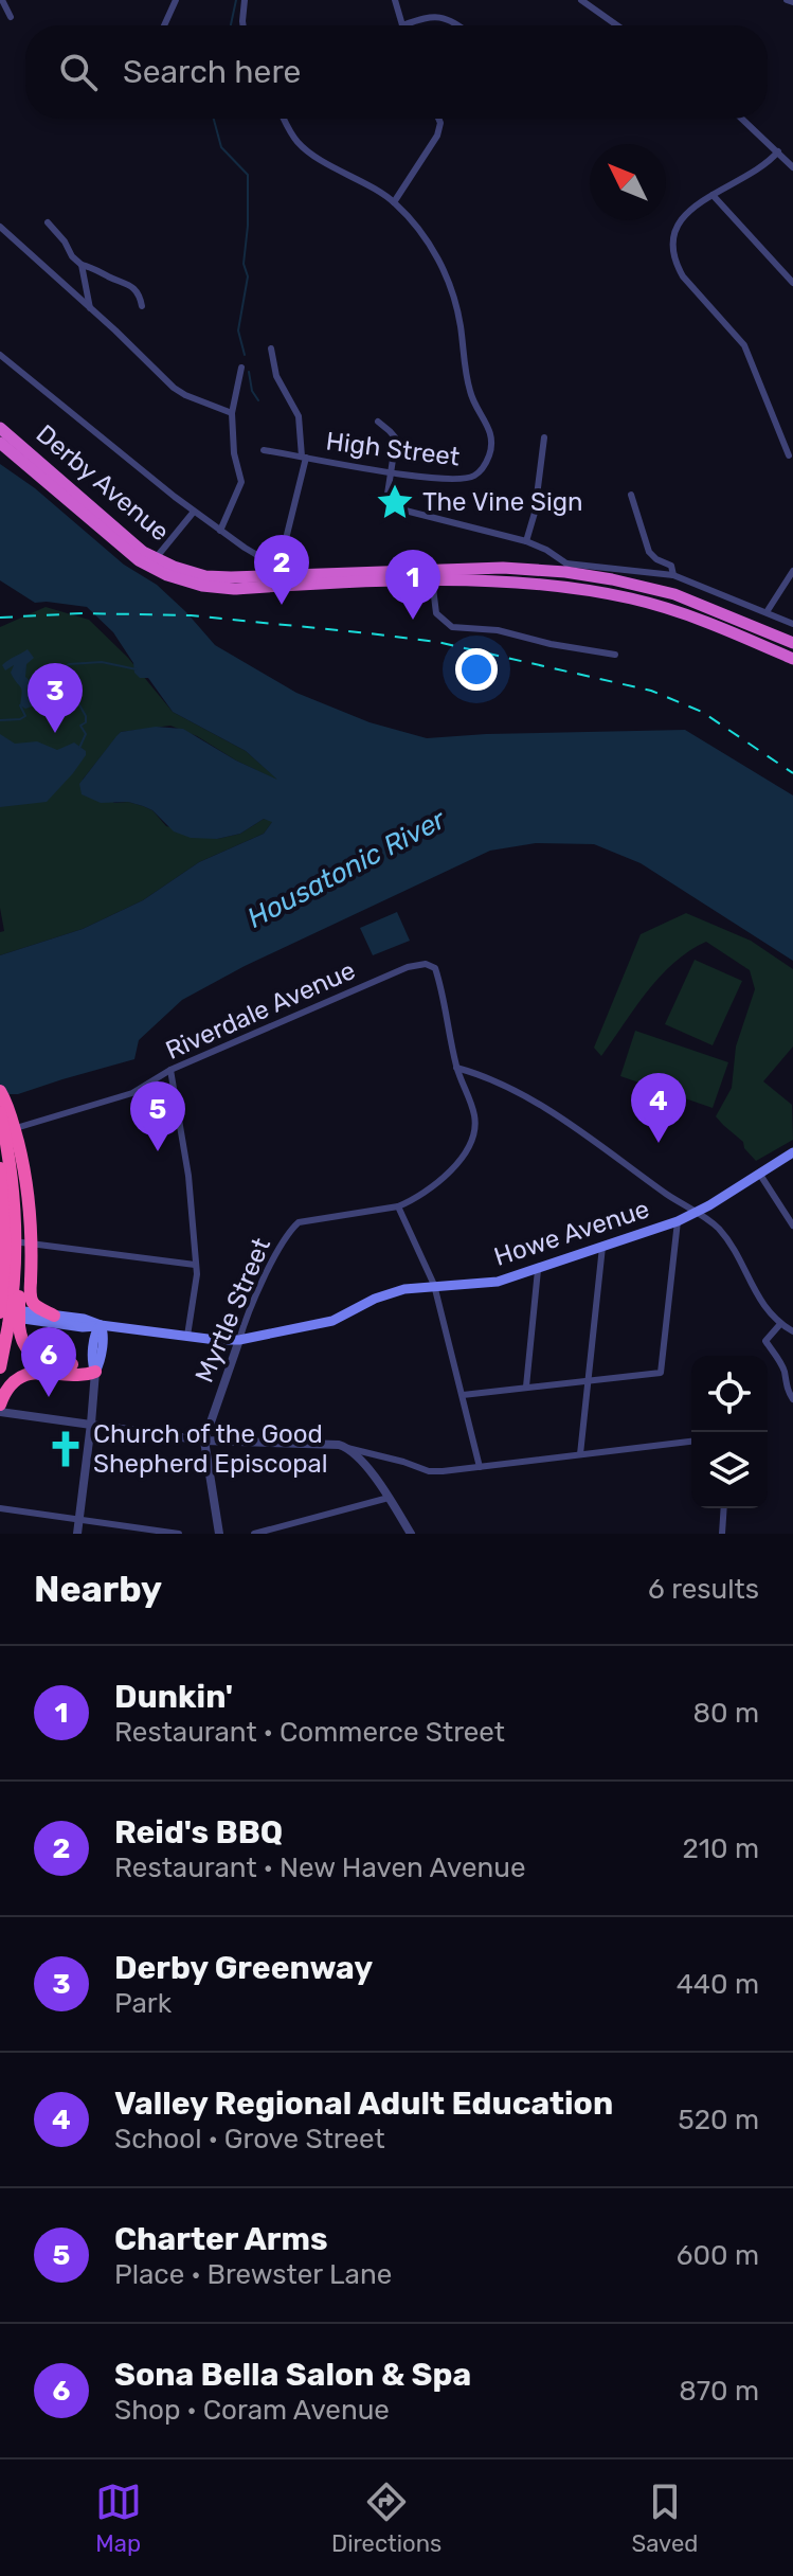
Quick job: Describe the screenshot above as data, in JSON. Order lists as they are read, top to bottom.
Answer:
{
  "streets": {
    "highway": ["Derby Avenue"],
    "main road": ["Howe Avenue"],
    "street": ["High Street", "Riverdale Avenue", "Myrtle Street"]
  },
  "crossings": [
    ["Riverdale Avenue", "Myrtle Street"],
    ["Howe Avenue", "Myrtle Street"]
  ],
  "water": ["Housatonic River"],
  "places": {
    "place": ["The Vine Sign"],
    "church": ["Church of the Good Shepherd Episcopal"]
  },
  "north": "top left",
  "page": {
    "search": "Search here",
    "pins": [
      "2",
      "1",
      "3",
      "4",
      "5",
      "6"
    ],
    "heading": ["Nearby", "6 results"],
    "list": [
      {
        "mark": "1",
        "name": "Dunkin'",
        "note": "Restaurant · Commerce Street",
        "value": "80 m"
      },
      {
        "mark": "2",
        "name": "Reid's BBQ",
        "note": "Restaurant · New Haven Avenue",
        "value": "210 m"
      },
      {
        "mark": "3",
        "name": "Derby Greenway",
        "note": "Park",
        "value": "440 m"
      },
      {
        "mark": "4",
        "name": "Valley Regional Adult Education",
        "note": "School · Grove Street",
        "value": "520 m"
      },
      {
        "mark": "5",
        "name": "Charter Arms",
        "note": "Place · Brewster Lane",
        "value": "600 m"
      },
      {
        "mark": "6",
        "name": "Sona Bella Salon & Spa",
        "note": "Shop · Coram Avenue",
        "value": "870 m"
      }
    ],
    "nav": ["Map", "Directions", "Saved"]
  }
}
